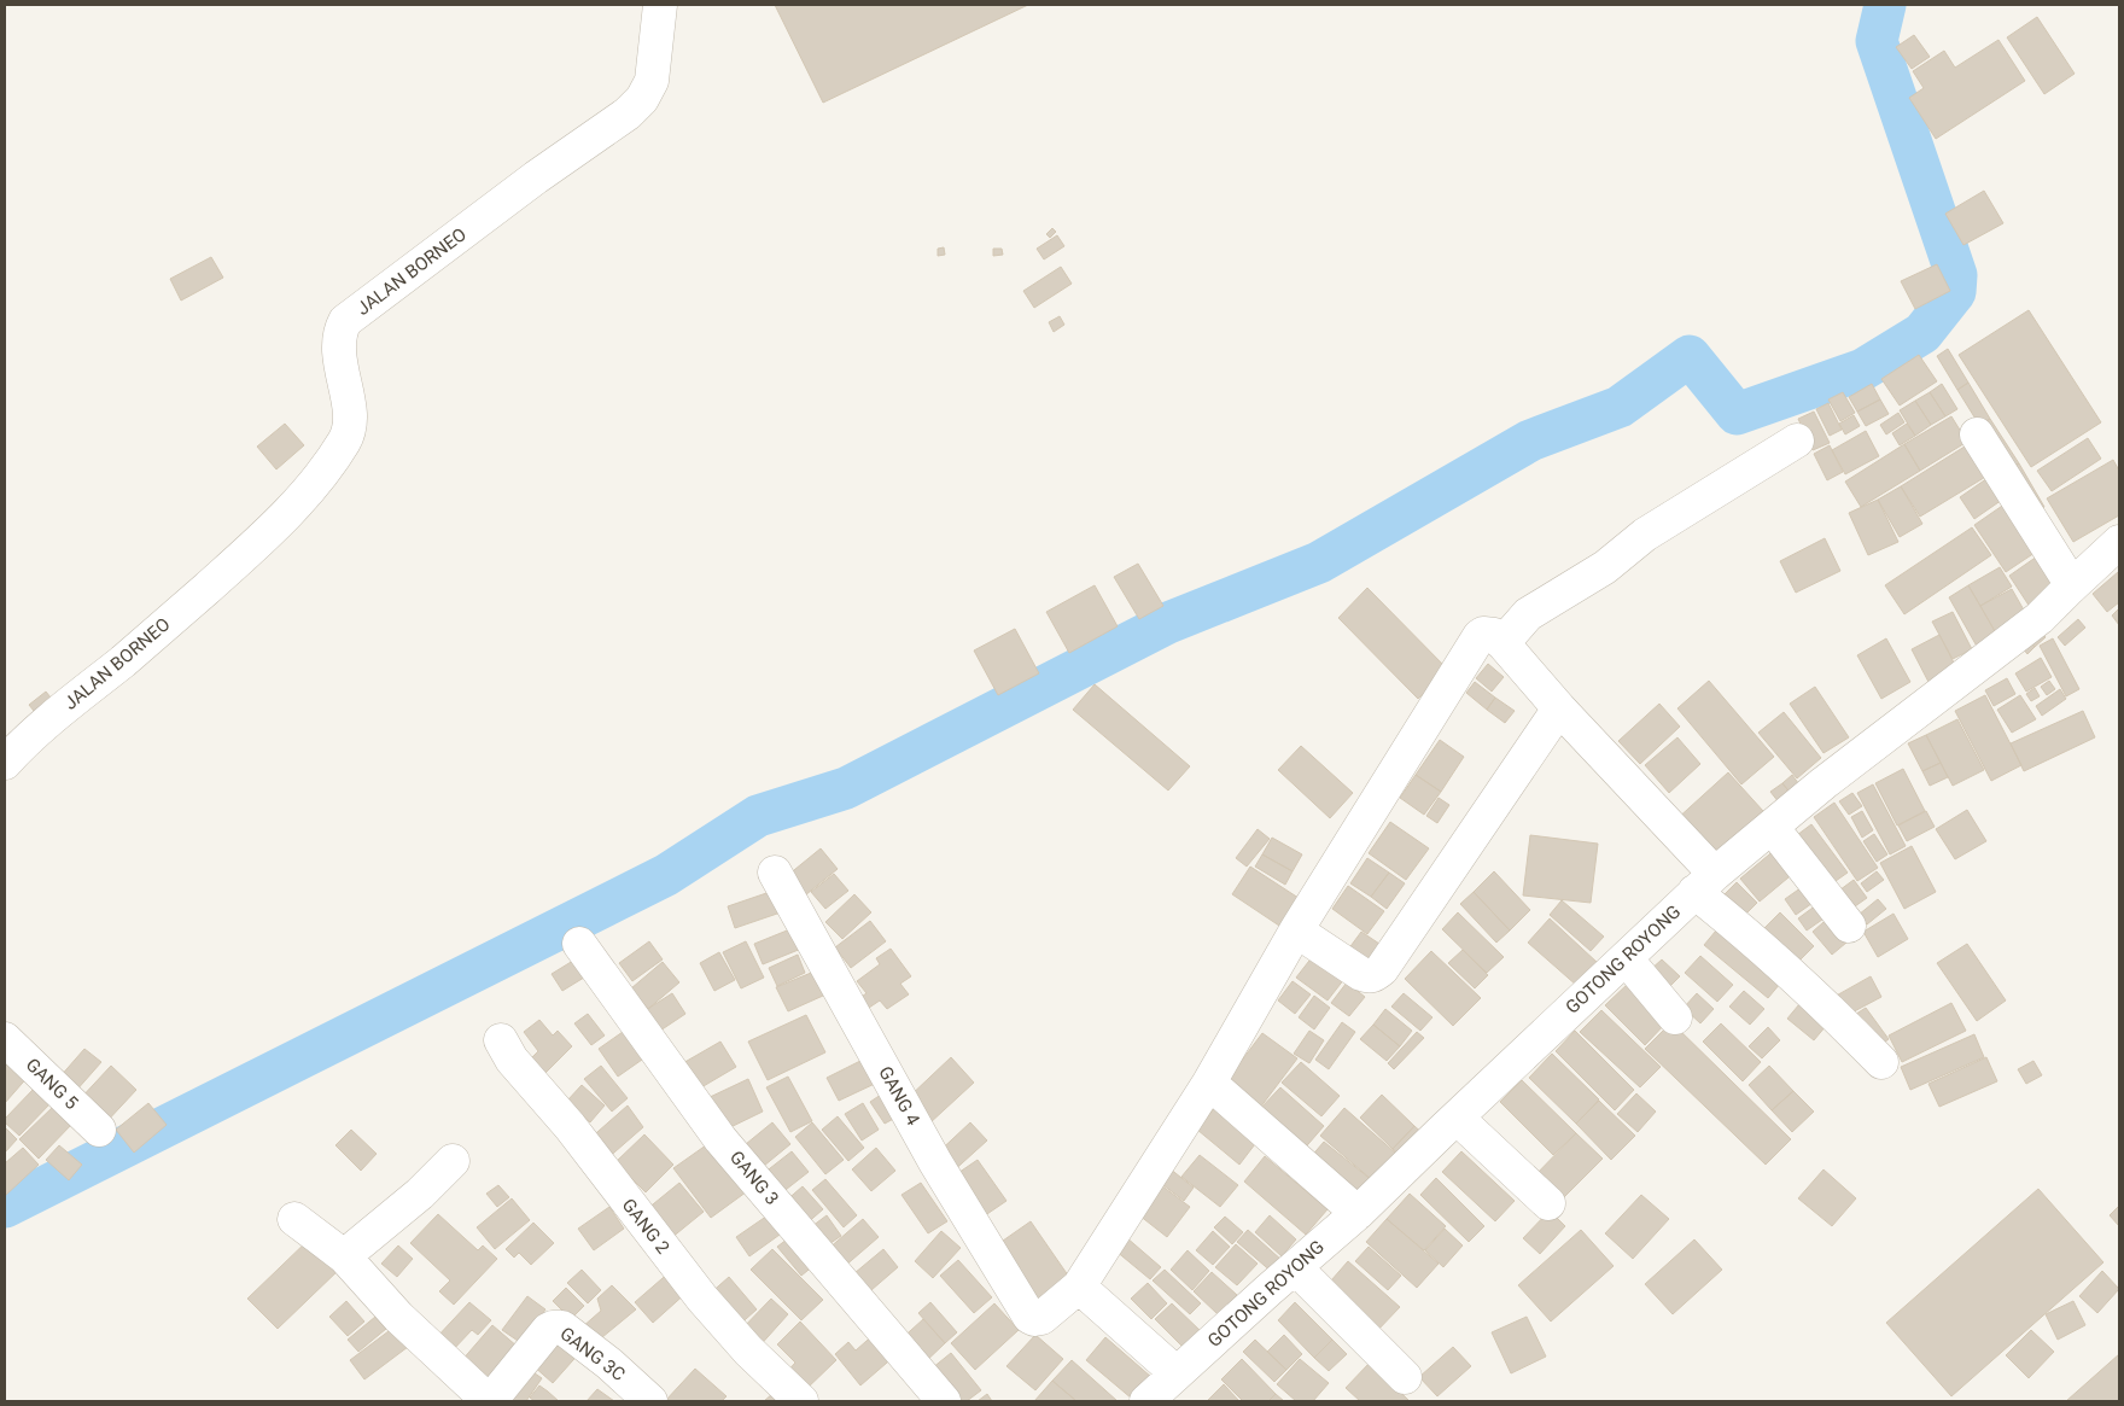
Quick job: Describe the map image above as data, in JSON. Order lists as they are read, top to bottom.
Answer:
{
  "streets": {
    "street": [
      "JALAN BORNEO",
      "GOTONG ROYONG",
      "GANG 5",
      "GANG 4",
      "GANG 3",
      "GANG 2",
      "GANG 3C"
    ]
  }
}
